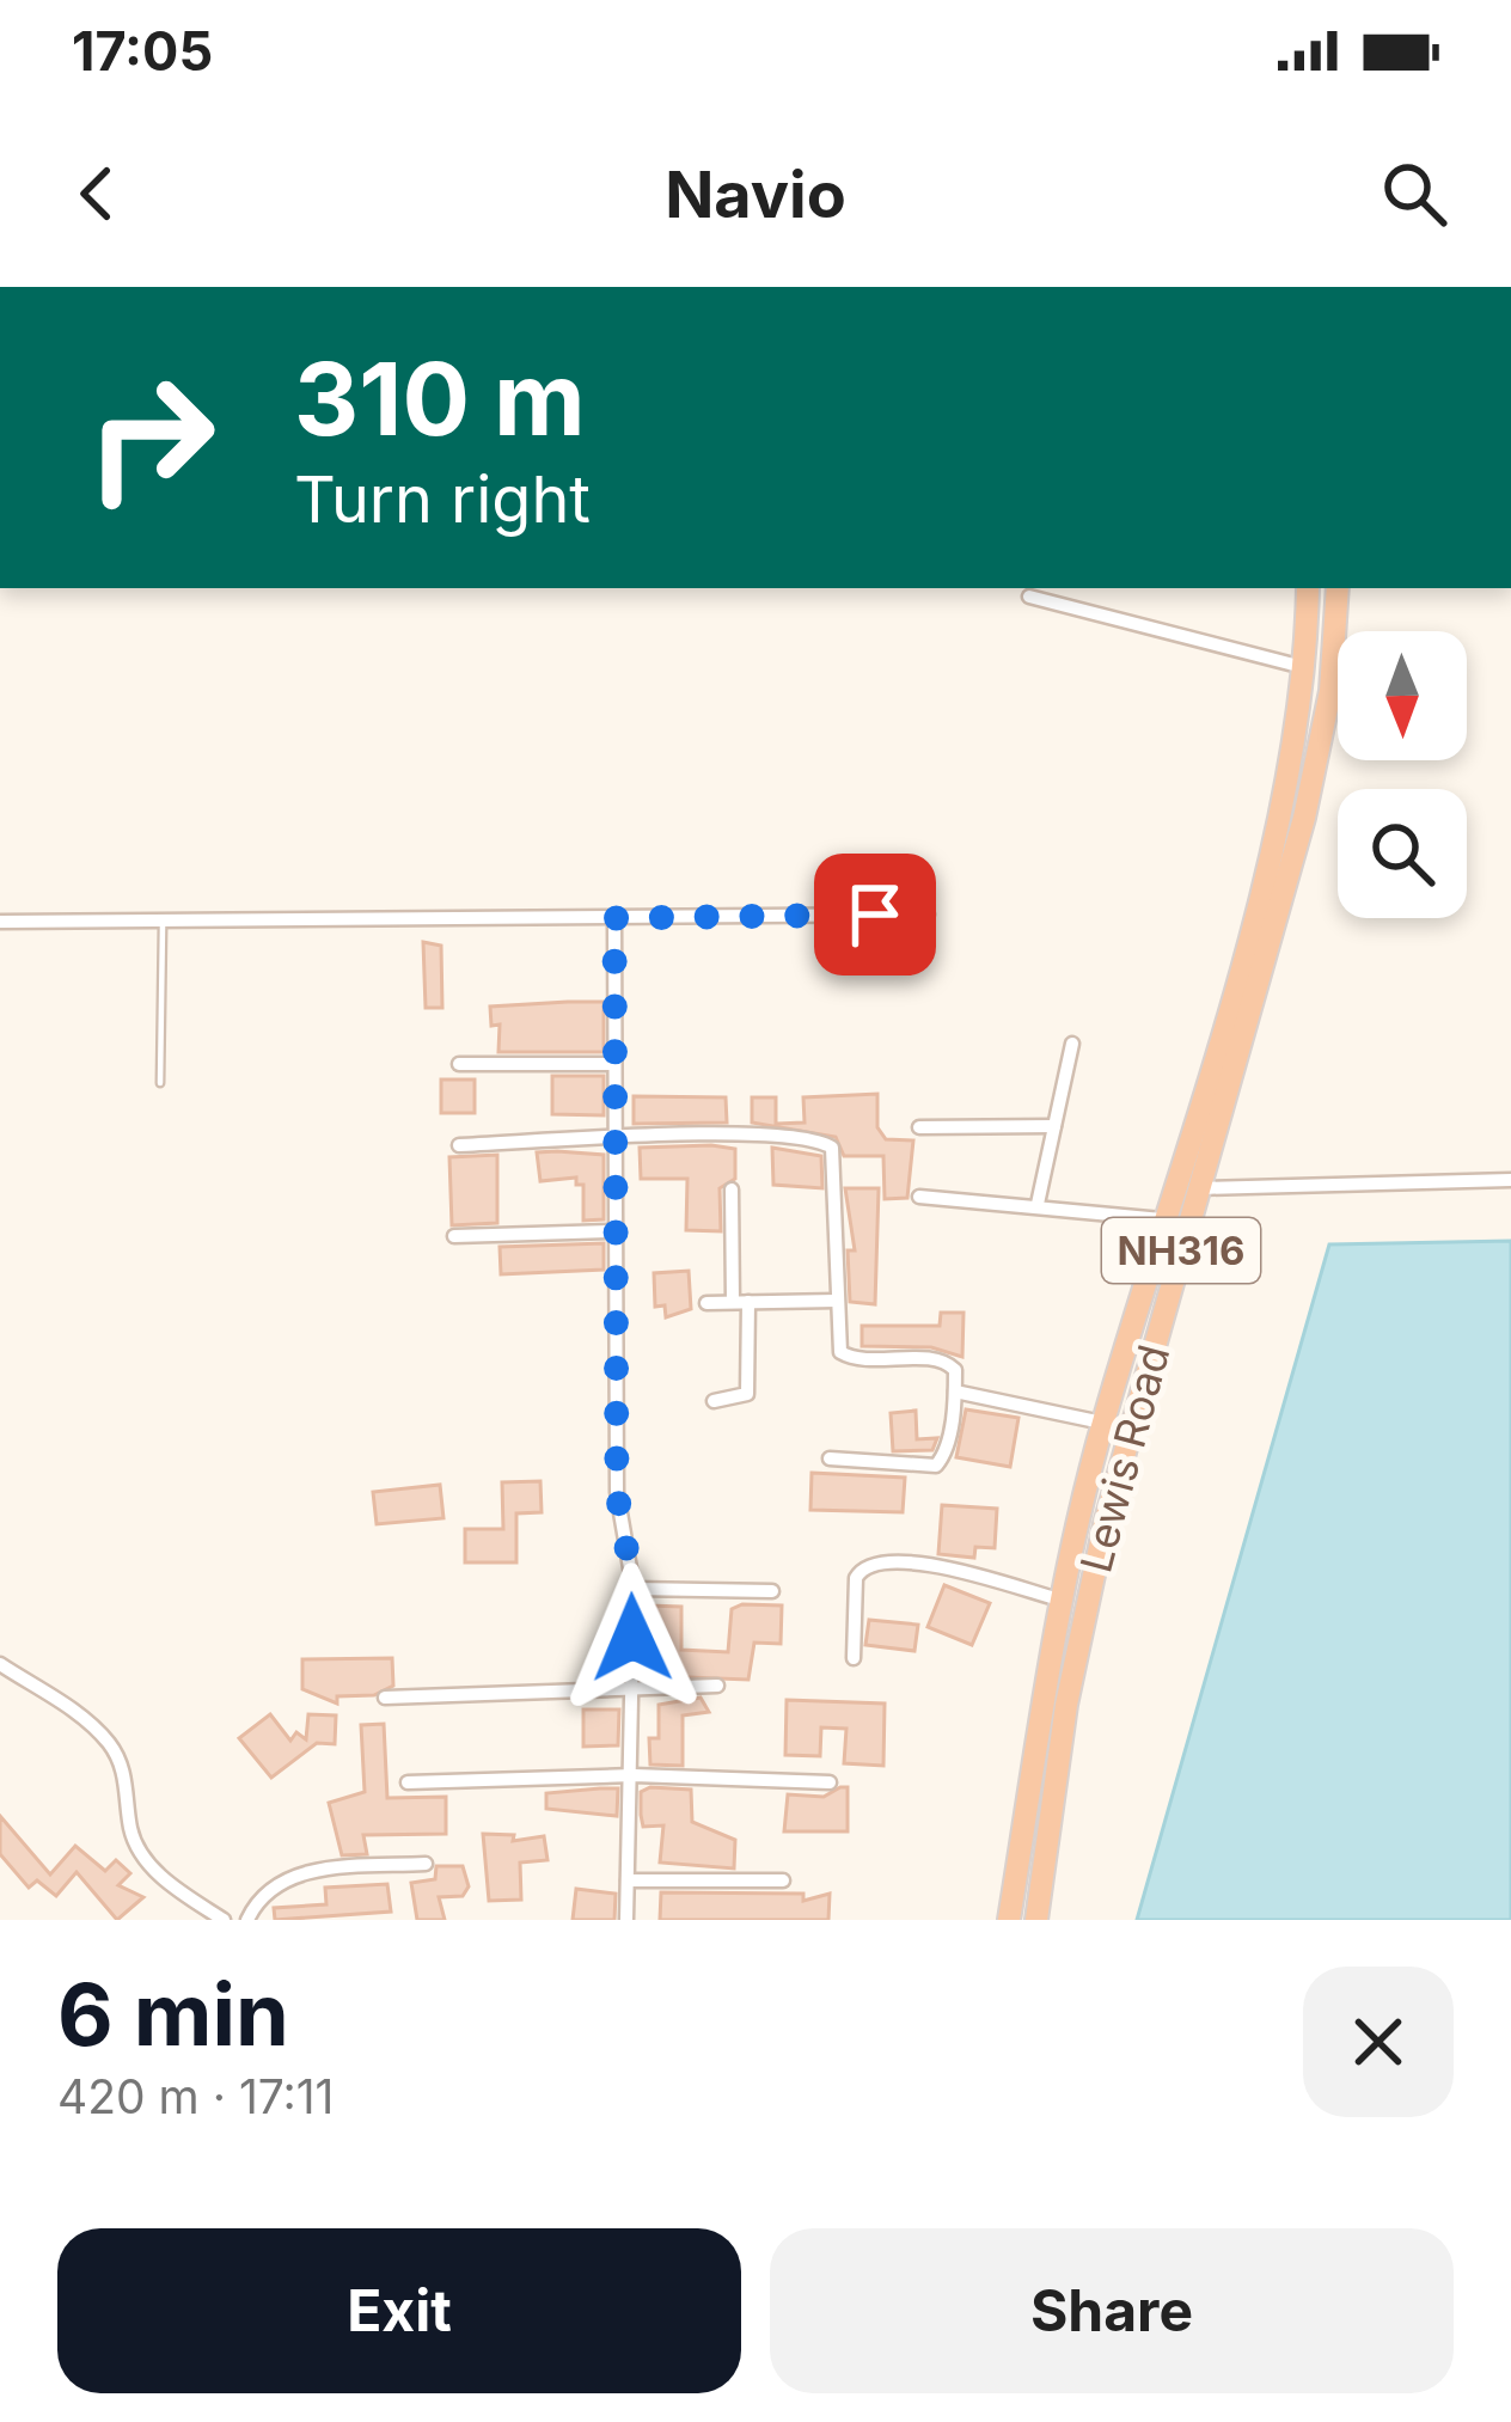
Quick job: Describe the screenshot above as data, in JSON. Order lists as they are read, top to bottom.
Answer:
{
  "streets": {
    "highway": ["NH316", "Lewis Road"]
  },
  "north": "bottom",
  "page": {
    "status": "17:05",
    "header": "Navio",
    "turn": ["310 m", "Turn right"],
    "heading": ["6 min", "420 m · 17:11"],
    "buttons": ["Exit", "Share"]
  }
}
